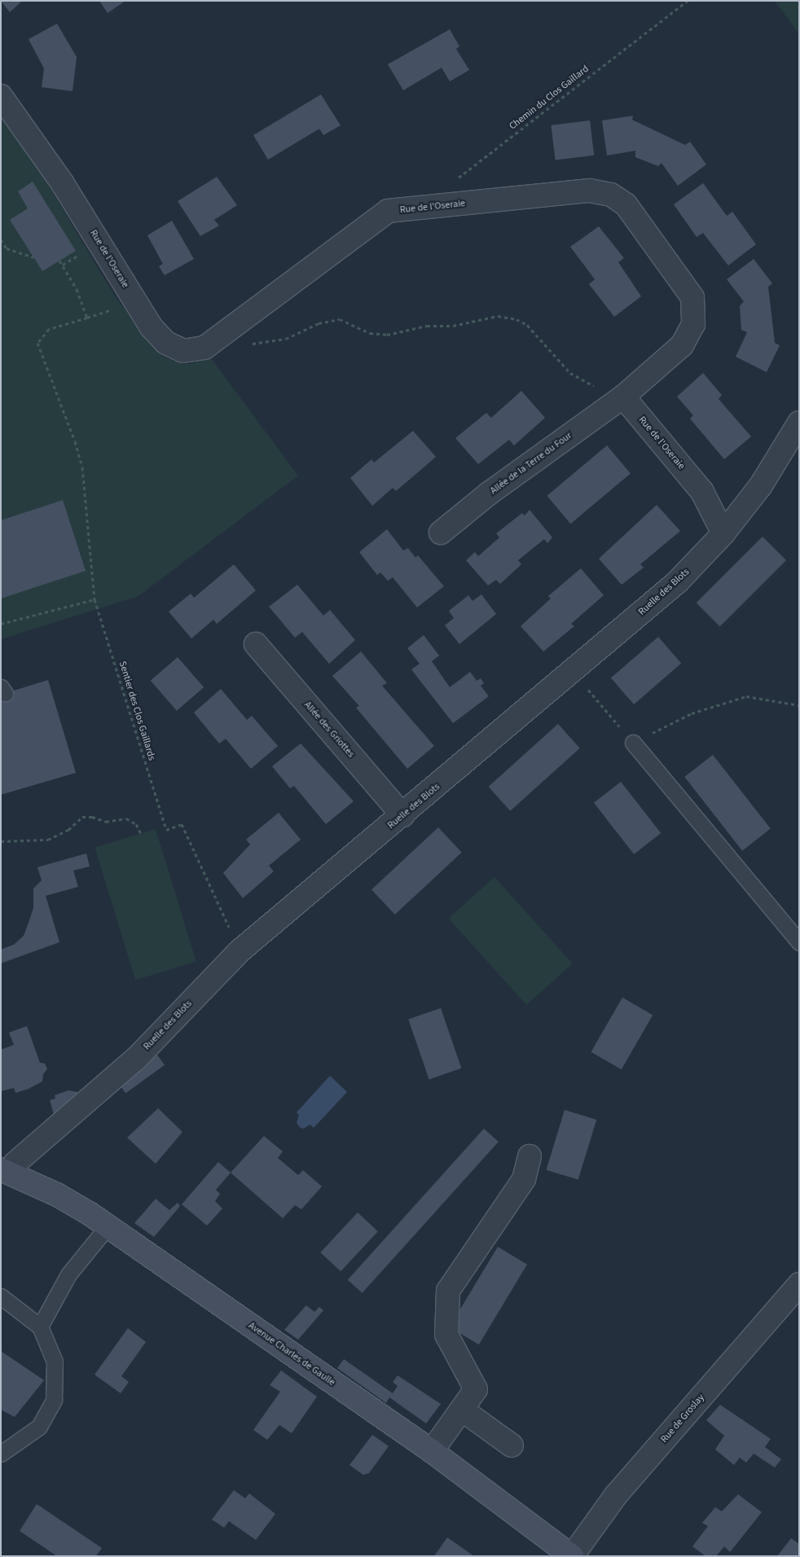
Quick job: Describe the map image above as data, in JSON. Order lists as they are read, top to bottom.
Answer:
{
  "streets": {
    "main road": ["Avenue Charles de Gaulle"],
    "street": [
      "Rue de l'Oseraie",
      "Allée de la Terre du Four",
      "Ruelle des Blots",
      "Allée des Griottes",
      "Rue de Groslay"
    ],
    "path": ["Chemin du Clos Gaillard", "Sentier des Clos Gaillards"]
  },
  "crossings": [
    ["Rue de l'Oseraie", "Allée de la Terre du Four"],
    ["Rue de l'Oseraie", "Ruelle des Blots"],
    ["Ruelle des Blots", "Sentier des Clos Gaillards"],
    ["Ruelle des Blots", "Allée des Griottes"],
    ["Ruelle des Blots", "Avenue Charles de Gaulle"],
    ["Avenue Charles de Gaulle", "Rue de Groslay"]
  ]
}
